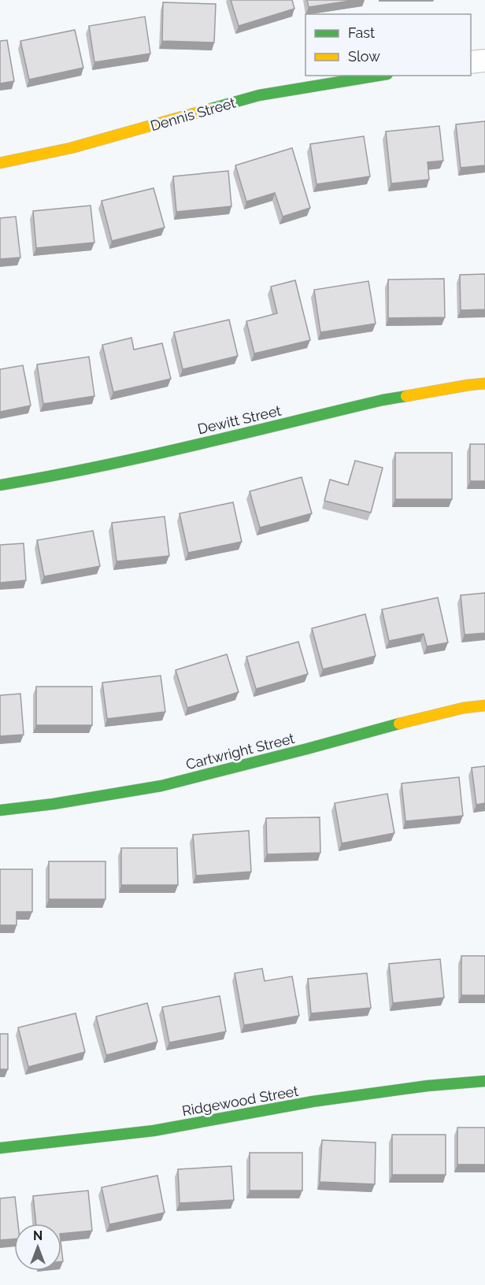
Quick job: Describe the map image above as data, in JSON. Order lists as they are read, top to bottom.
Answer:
{
  "streets": {
    "street": [
      "Dennis Street",
      "Dewitt Street",
      "Cartwright Street",
      "Ridgewood Street"
    ]
  },
  "legend": ["Fast", "Slow"],
  "north": "top"
}
